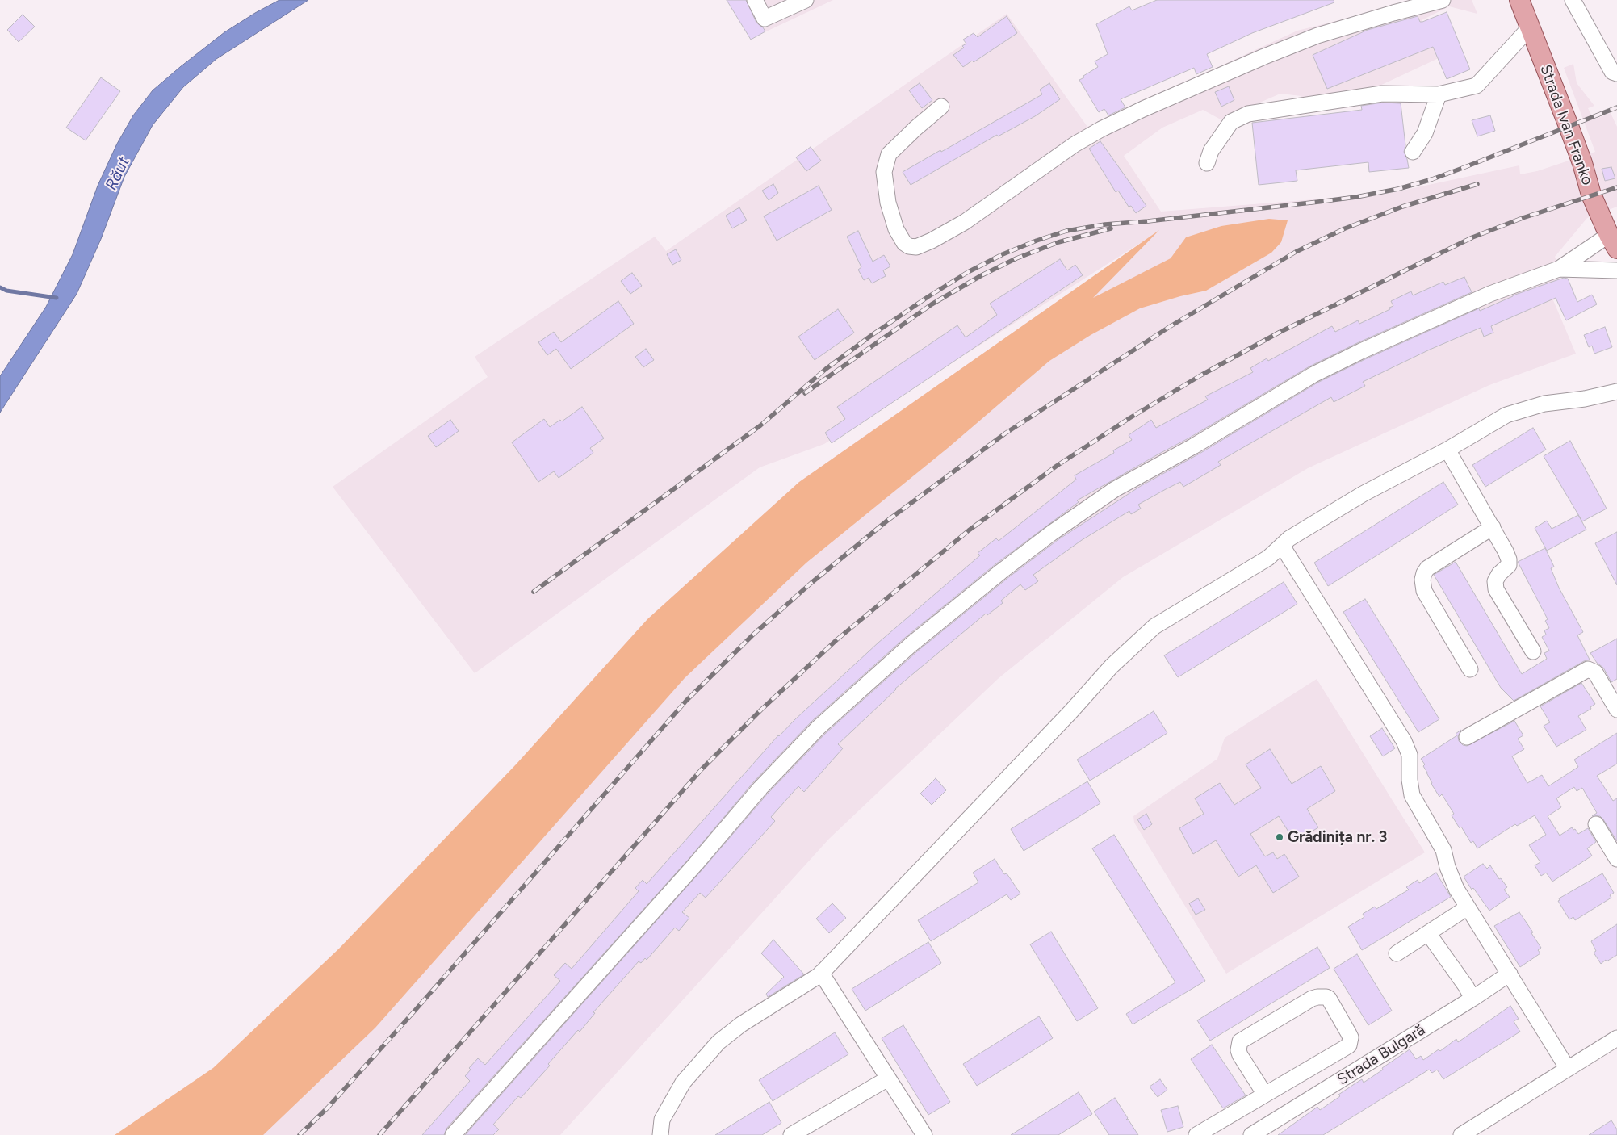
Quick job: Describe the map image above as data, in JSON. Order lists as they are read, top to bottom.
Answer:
{
  "streets": {
    "main road": ["Strada Ivan Franko"],
    "street": ["Strada Bulgară"]
  },
  "water": ["Răut"],
  "places": ["Grădinița nr. 3"]
}
